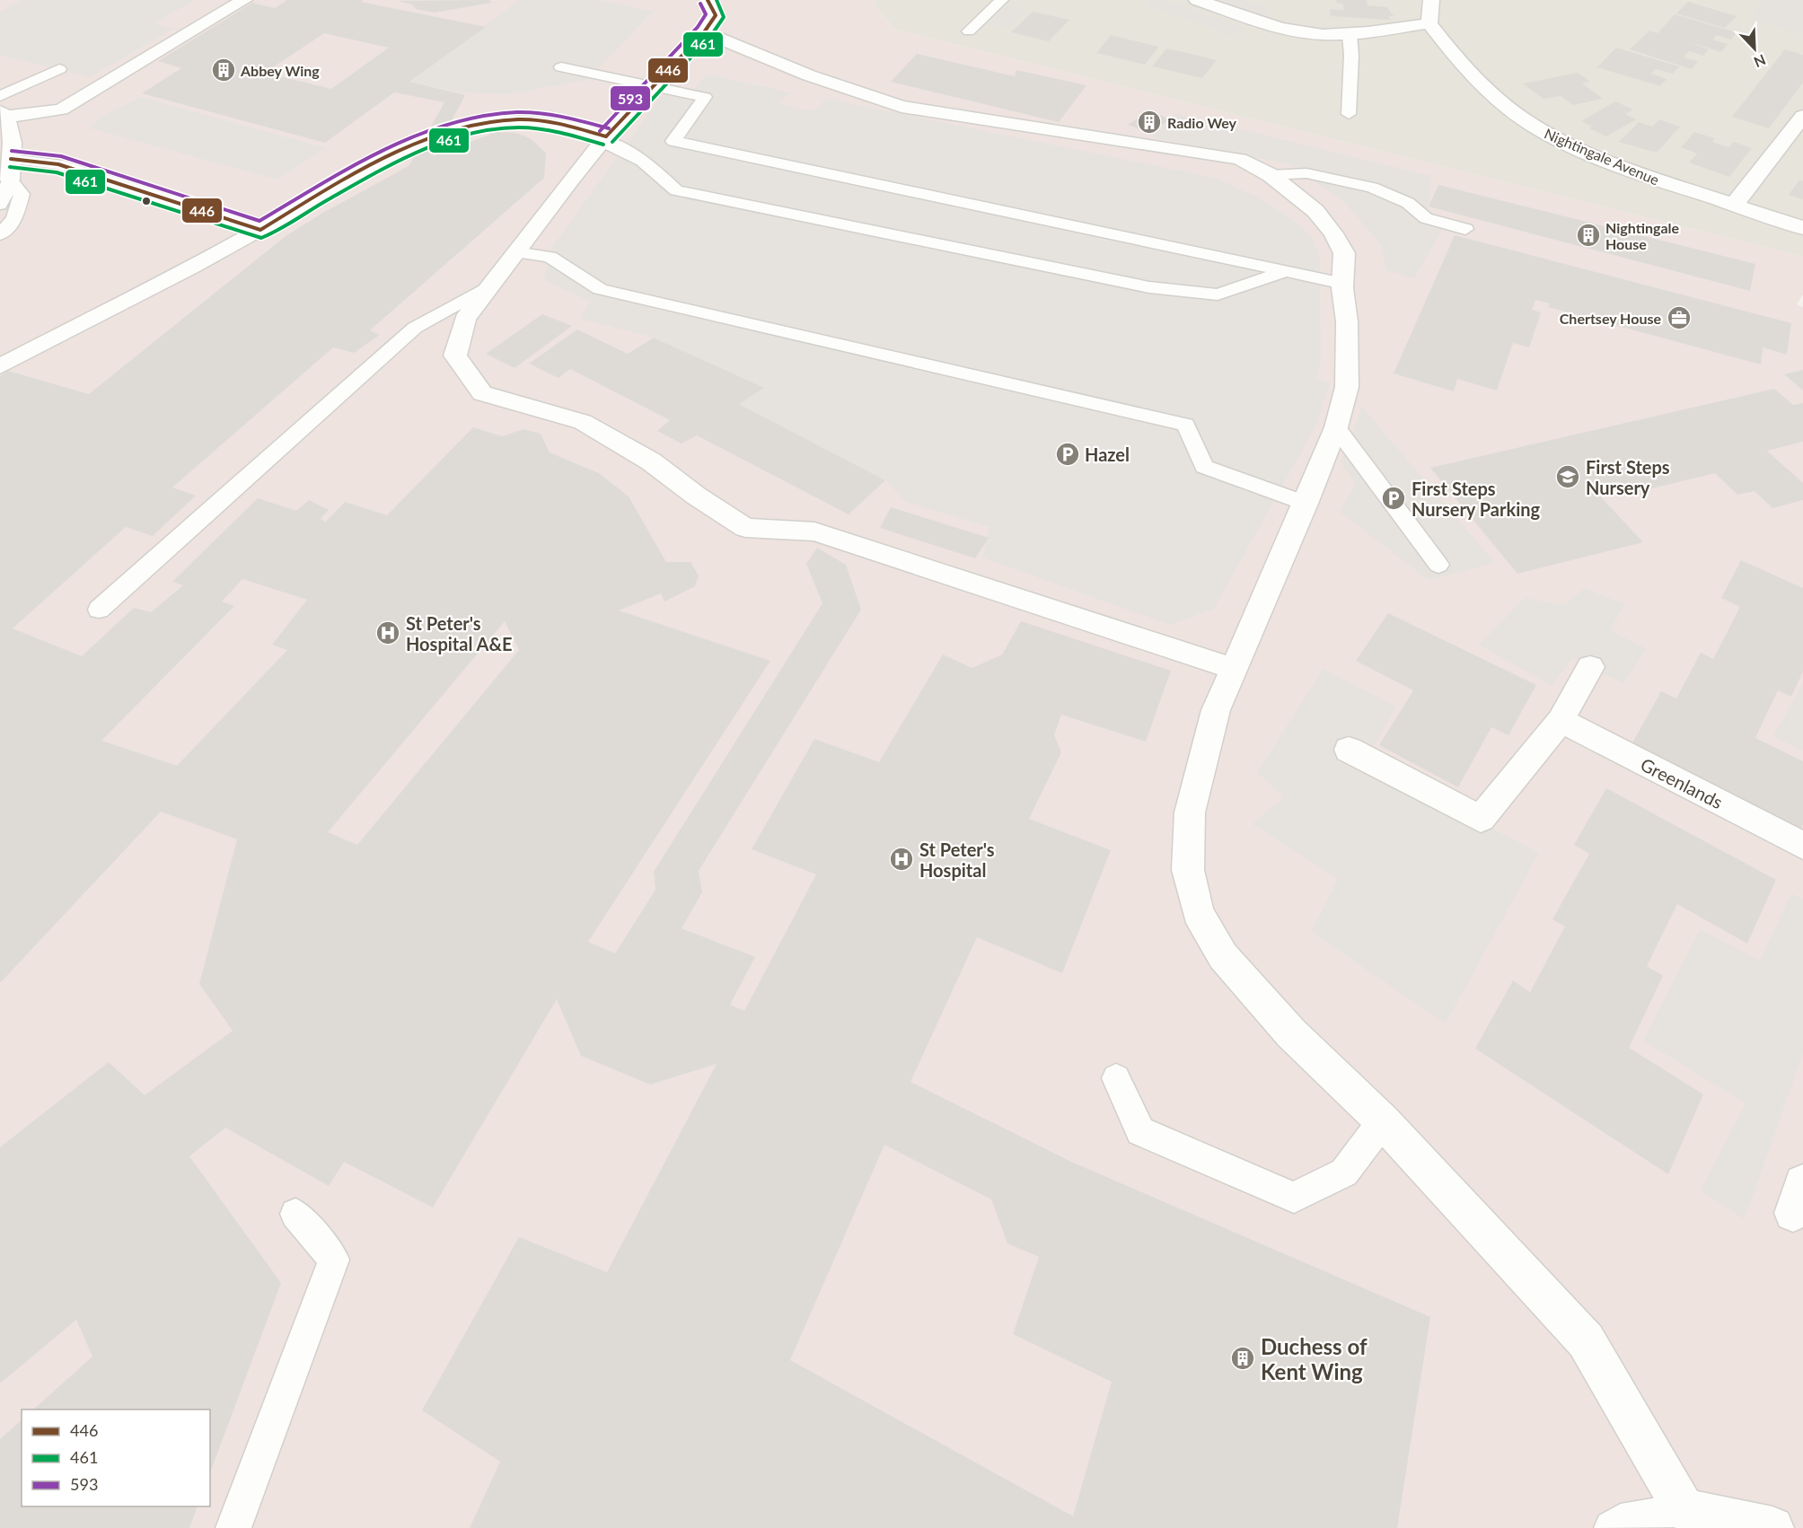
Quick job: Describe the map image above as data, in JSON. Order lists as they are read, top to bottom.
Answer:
{
  "streets": {
    "street": ["Nightingale Avenue", "Greenlands"]
  },
  "places": {
    "building": [
      "Abbey Wing",
      "Radio Wey",
      "Nightingale House",
      "Duchess of Kent Wing"
    ],
    "office": ["Chertsey House"],
    "parking": ["Hazel", "First Steps Nursery Parking"],
    "school or university": ["First Steps Nursery"],
    "hospital": ["St Peter's Hospital A&E", "St Peter's Hospital"]
  },
  "lines": ["transit line 446", "transit line 461", "transit line 593"],
  "legend": ["446", "461", "593"],
  "north": "bottom right"
}
